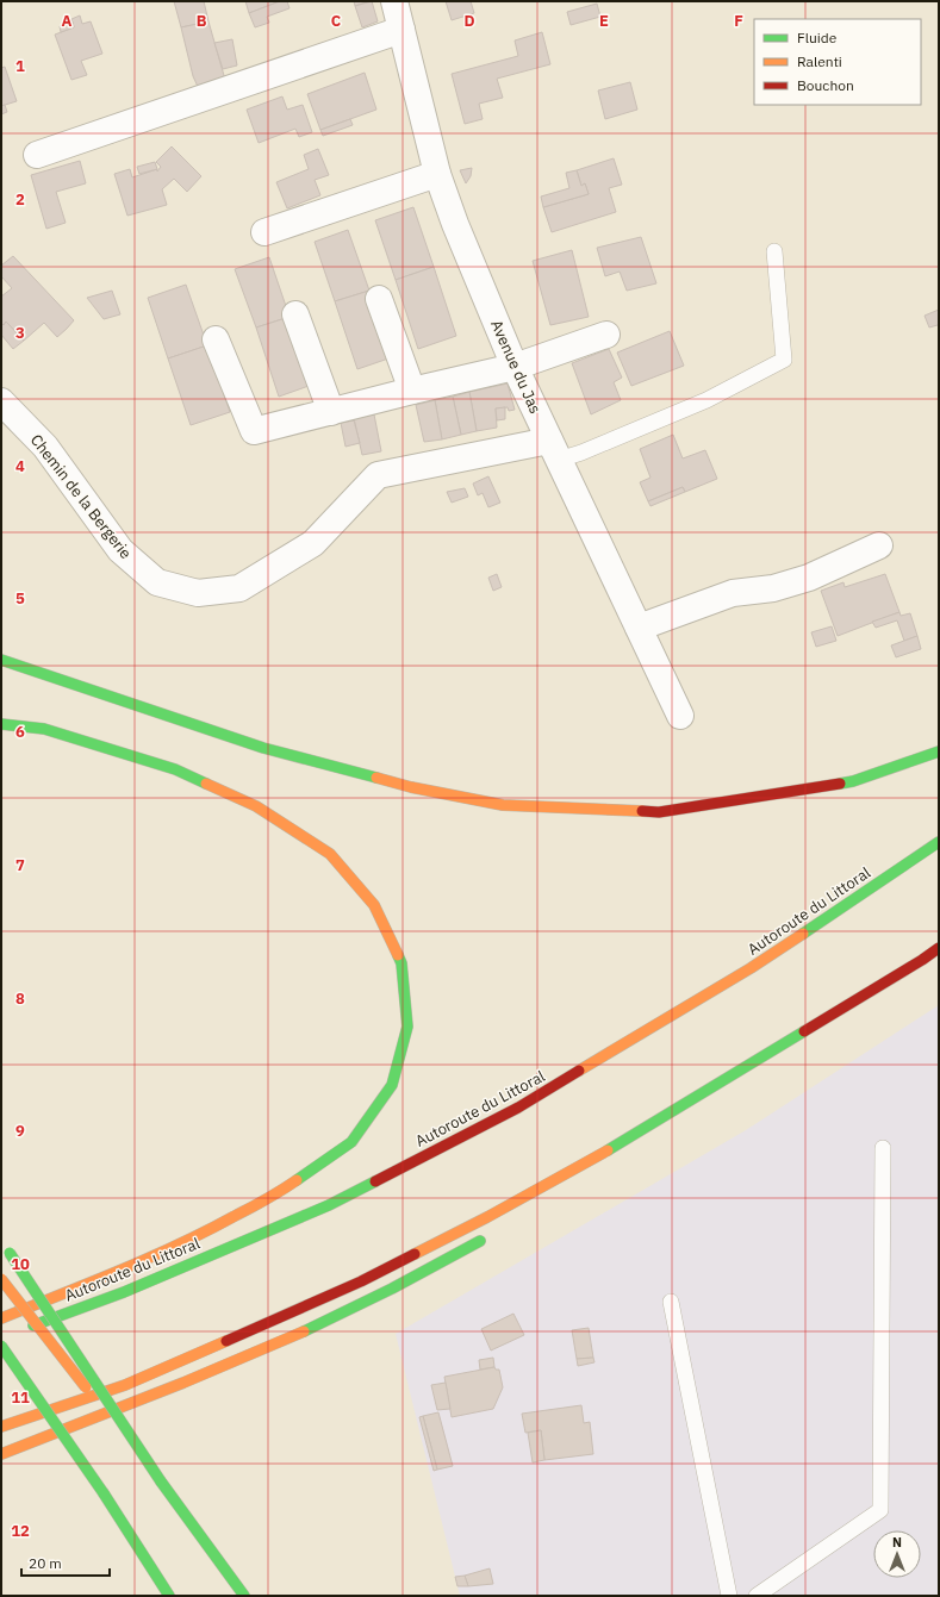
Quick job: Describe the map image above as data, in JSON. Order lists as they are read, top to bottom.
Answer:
{
  "streets": {
    "main road": ["Autoroute du Littoral"],
    "street": ["Avenue du Jas", "Chemin de la Bergerie"]
  },
  "crossings": [
    ["Avenue du Jas", "Chemin de la Bergerie"]
  ],
  "legend": ["Fluide", "Ralenti", "Bouchon"],
  "scale_bar": "20 m",
  "north": "top",
  "grid": {
    "columns": [
      "A",
      "B",
      "C",
      "D",
      "E",
      "F"
    ],
    "rows": [
      "1",
      "2",
      "3",
      "4",
      "5",
      "6",
      "7",
      "8",
      "9",
      "10",
      "11",
      "12"
    ]
  }
}
